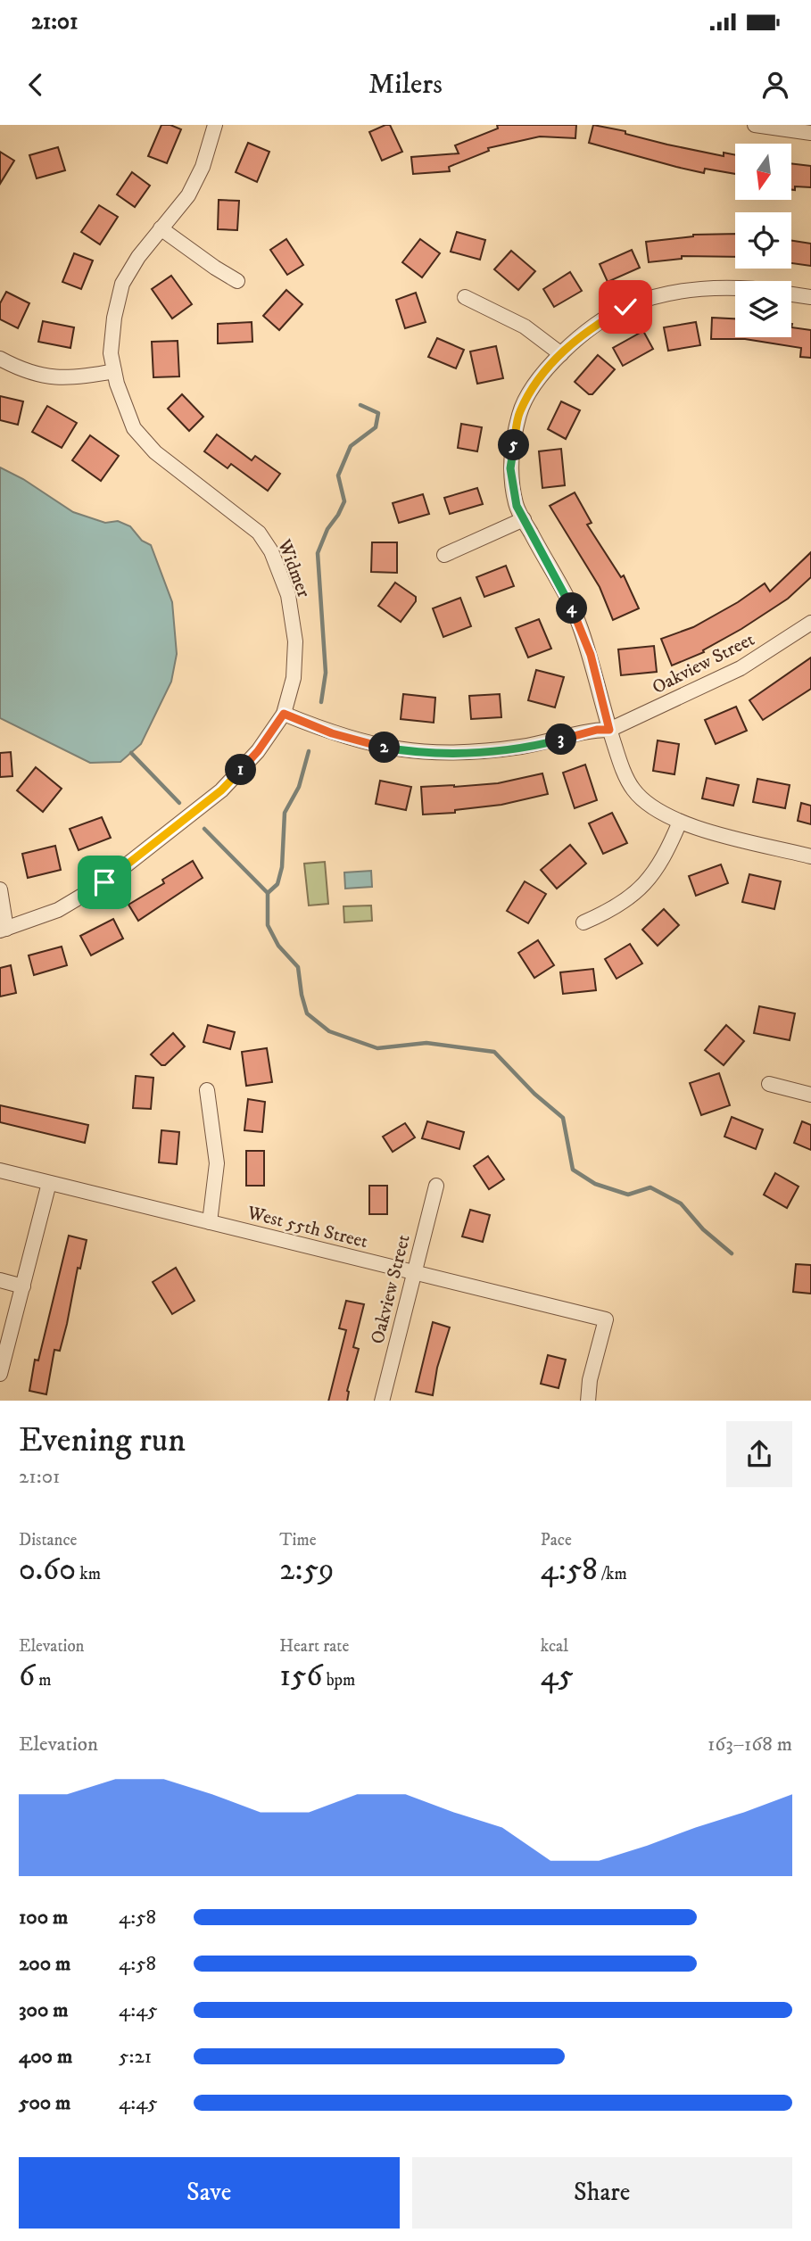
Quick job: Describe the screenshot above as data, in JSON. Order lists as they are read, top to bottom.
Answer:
{
  "streets": {
    "street": ["Widmer", "Oakview Street", "West 55th Street"]
  },
  "crossings": [
    ["Widmer", "Oakview Street"],
    ["Oakview Street", "West 55th Street"]
  ],
  "north": "bottom",
  "page": {
    "status": "21:01",
    "header": "Milers",
    "pins": [
      "5",
      "4",
      "3",
      "2",
      "1"
    ],
    "heading": ["Evening run", "21:01"],
    "stats": [
      ["Distance", "0.60 km"],
      ["Time", "2:59"],
      ["Pace", "4:58 /km"],
      ["Elevation", "6 m"],
      ["Heart rate", "156 bpm"],
      ["kcal", "45"]
    ],
    "chart": ["Elevation", "163–168 m"],
    "list": [
      {
        "name": "100 m",
        "note": "4:58"
      },
      {
        "name": "200 m",
        "note": "4:58"
      },
      {
        "name": "300 m",
        "note": "4:45"
      },
      {
        "name": "400 m",
        "note": "5:21"
      },
      {
        "name": "500 m",
        "note": "4:45"
      }
    ],
    "buttons": ["Save", "Share"]
  }
}
